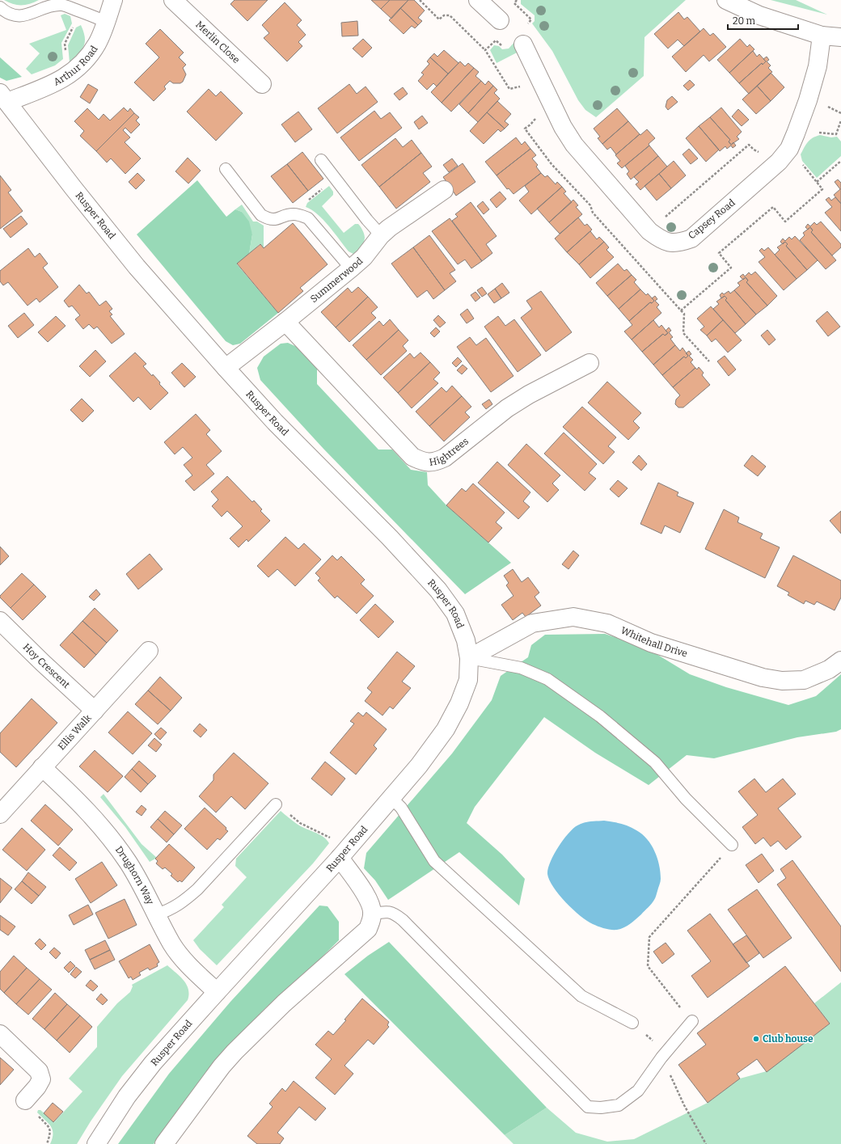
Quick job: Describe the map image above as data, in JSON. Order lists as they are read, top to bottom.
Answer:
{
  "streets": {
    "street": [
      "Merlin Close",
      "Arthur Road",
      "Rusper Road",
      "Capsey Road",
      "Summerwood",
      "Hightrees",
      "Whitehall Drive",
      "Hoy Crescent",
      "Ellis Walk",
      "Drughorn Way"
    ]
  },
  "crossings": [
    ["Arthur Road", "Rusper Road"],
    ["Rusper Road", "Summerwood"],
    ["Rusper Road", "Whitehall Drive"],
    ["Rusper Road", "Drughorn Way"],
    ["Summerwood", "Hightrees"],
    ["Hoy Crescent", "Ellis Walk"],
    ["Ellis Walk", "Drughorn Way"]
  ],
  "places": ["Club house"],
  "scale_bar": "20 m"
}
